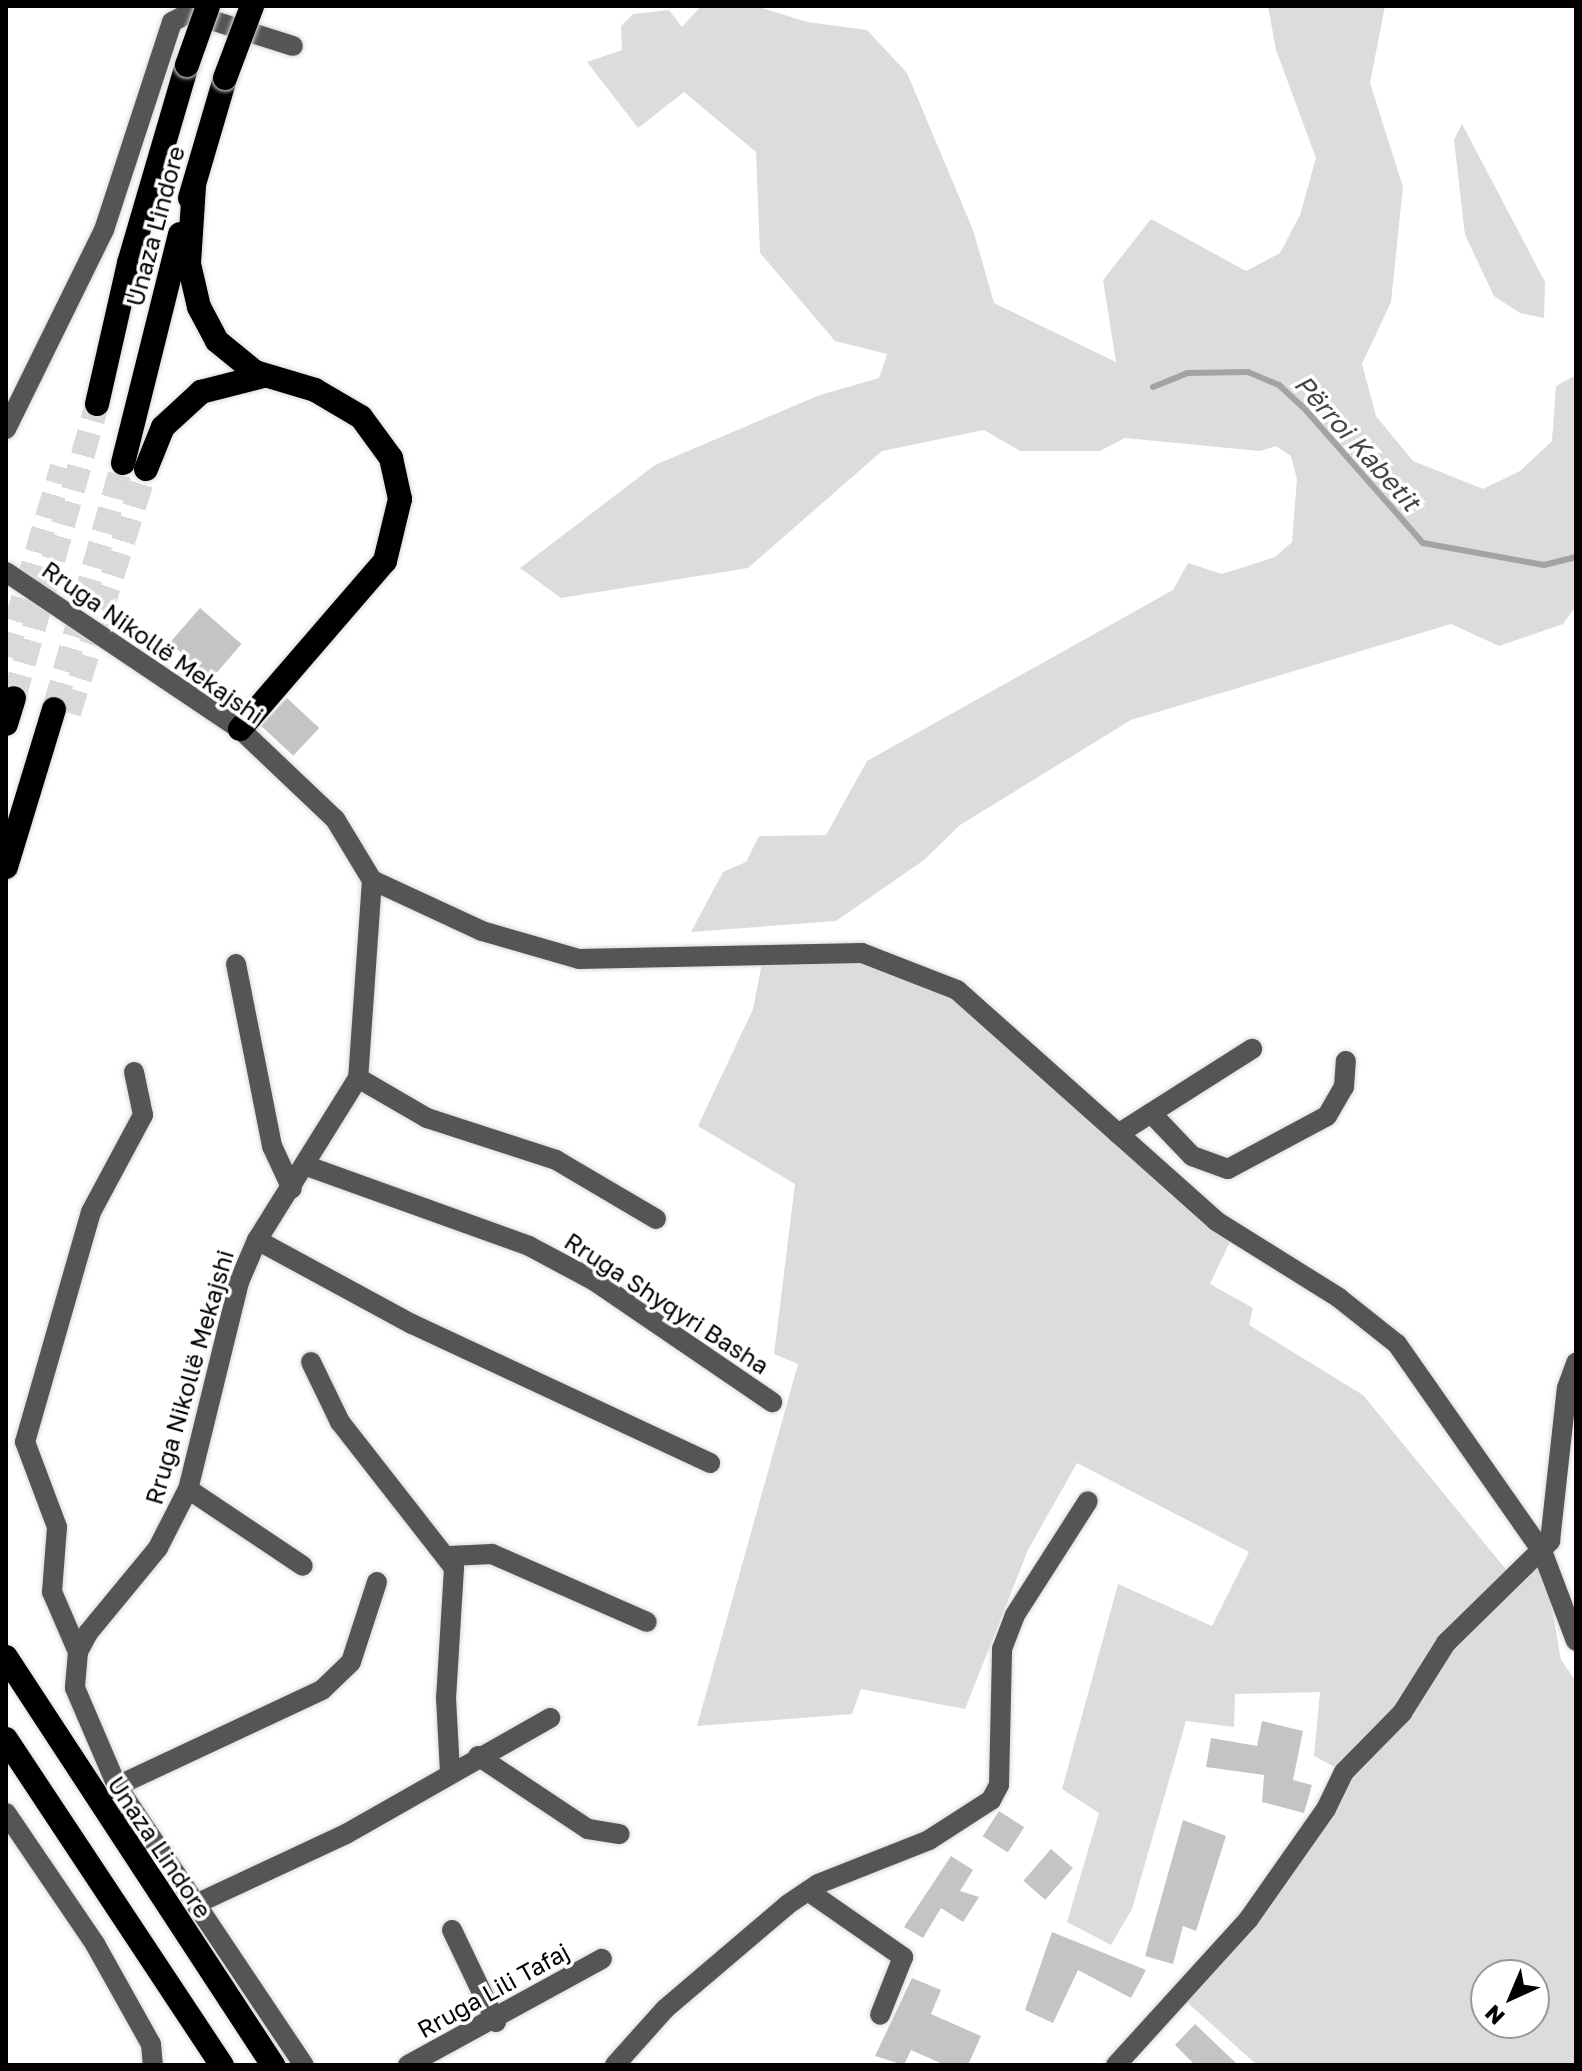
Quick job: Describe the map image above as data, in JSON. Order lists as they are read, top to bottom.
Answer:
{
  "streets": {
    "highway": ["Unaza Lindore"],
    "street": ["Rruga Nikollë Mekajshi", "Rruga Shyqyri Basha", "Rruga Lili Tafaj"]
  },
  "crossings": [
    ["Rruga Nikollë Mekajshi", "Rruga Shyqyri Basha"]
  ],
  "water": ["Përroi Kabetit"],
  "north": "bottom left"
}
